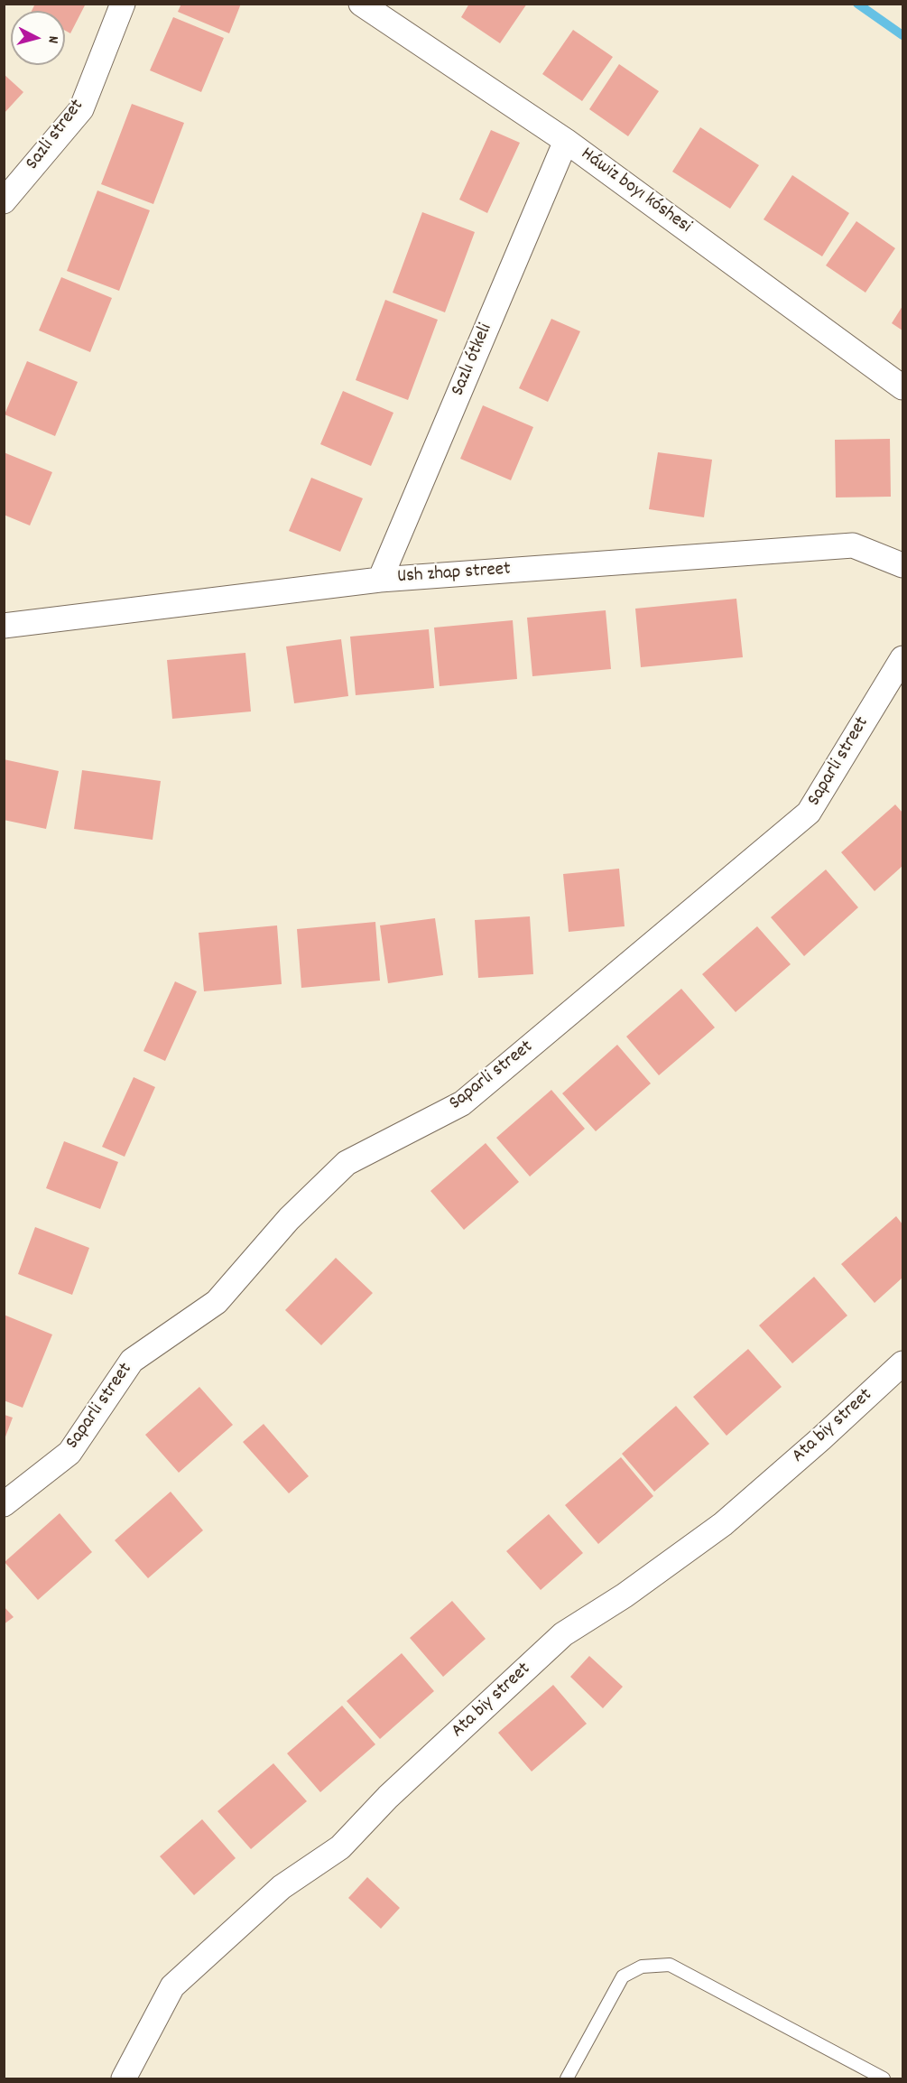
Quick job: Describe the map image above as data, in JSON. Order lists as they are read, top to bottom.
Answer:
{
  "streets": {
    "street": [
      "Sazli street",
      "Háwiz boyı kóshesi",
      "Sazlı ótkeli",
      "Ush zhap street",
      "Saparli street",
      "Ata biy street"
    ]
  },
  "crossings": [
    ["Háwiz boyı kóshesi", "Sazlı ótkeli"],
    ["Sazlı ótkeli", "Ush zhap street"]
  ],
  "north": "right"
}
